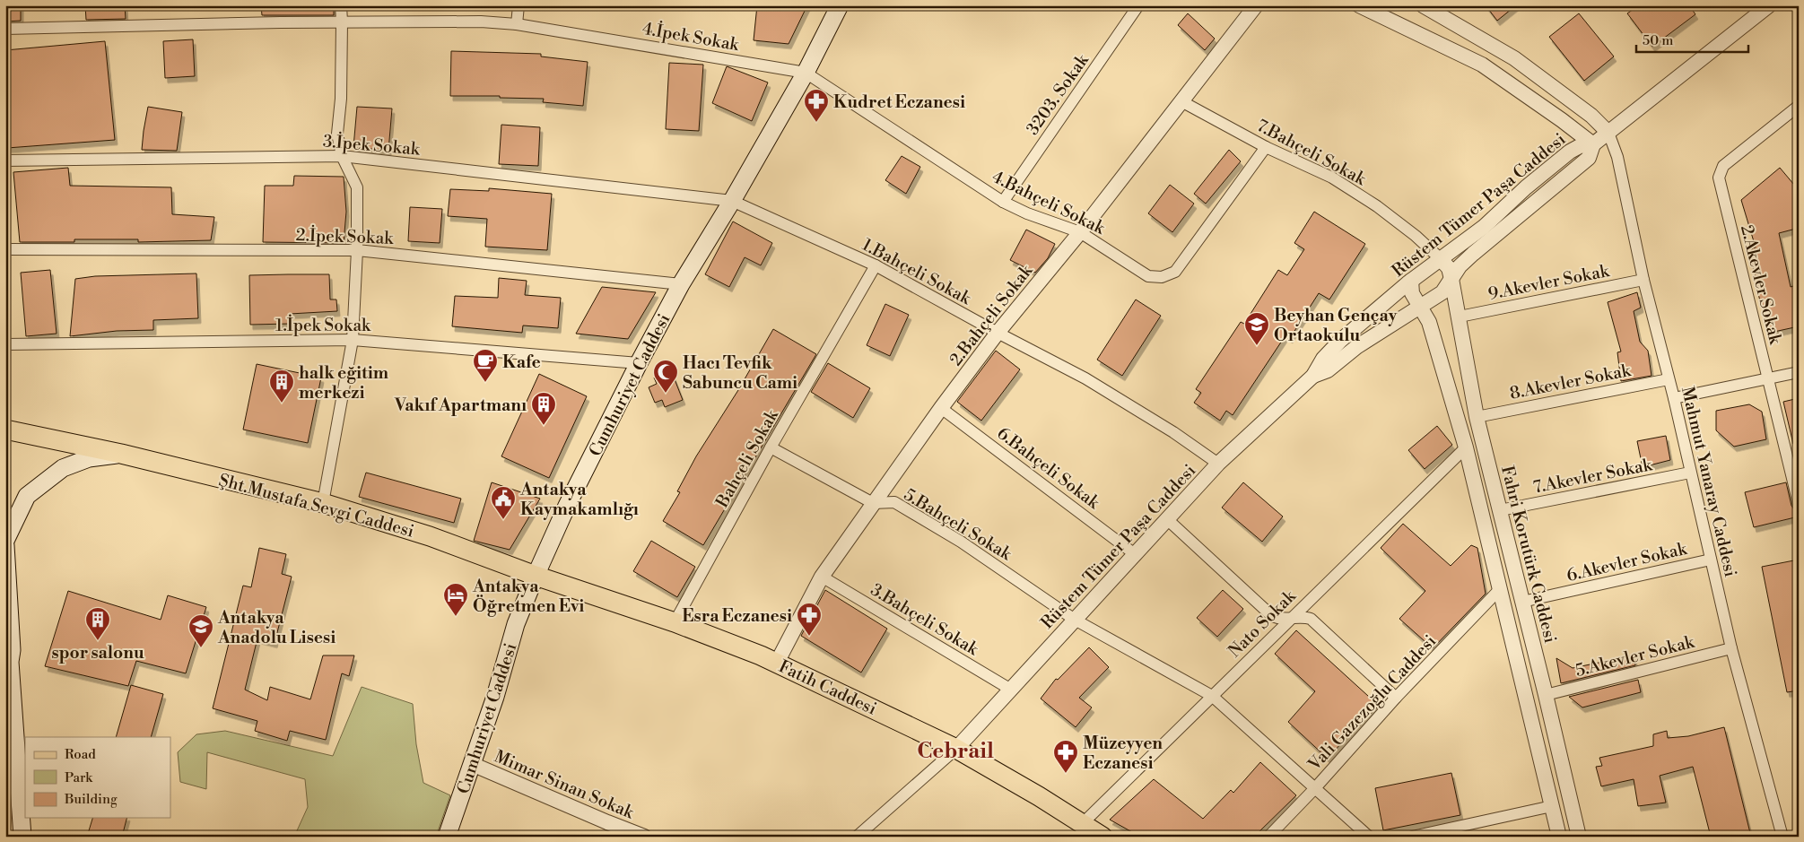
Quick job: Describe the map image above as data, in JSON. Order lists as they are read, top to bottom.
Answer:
{
  "streets": {
    "main road": ["Cumhuriyet Caddesi", "Şht.Mustafa Sevgi Caddesi", "Fatih Caddesi"],
    "street": [
      "4.İpek Sokak",
      "3203. Sokak",
      "3.İpek Sokak",
      "7.Bahçeli Sokak",
      "4.Bahçeli Sokak",
      "Rüstem Tümer Paşa Caddesi",
      "2.İpek Sokak",
      "1.Bahçeli Sokak",
      "9.Akevler Sokak",
      "2.Akevler Sokak",
      "2.Bahçeli Sokak",
      "1.İpek Sokak",
      "8.Akevler Sokak",
      "Bahçeli Sokak",
      "6.Bahçeli Sokak",
      "7.Akevler Sokak",
      "Mahmut Yanaray Caddesi",
      "5.Bahçeli Sokak",
      "Fahri Korutürk Caddesi",
      "6.Akevler Sokak",
      "3.Bahçeli Sokak",
      "Nato Sokak",
      "5.Akevler Sokak",
      "Vali Gazezoğlu Caddesi",
      "Mimar Sinan Sokak"
    ]
  },
  "crossings": [
    ["4.İpek Sokak", "4.Bahçeli Sokak"],
    ["4.İpek Sokak", "Cumhuriyet Caddesi"],
    ["3203. Sokak", "4.Bahçeli Sokak"],
    ["3.İpek Sokak", "1.Bahçeli Sokak"],
    ["3.İpek Sokak", "Cumhuriyet Caddesi"],
    ["7.Bahçeli Sokak", "4.Bahçeli Sokak"],
    ["7.Bahçeli Sokak", "Rüstem Tümer Paşa Caddesi"],
    ["7.Bahçeli Sokak", "2.Bahçeli Sokak"],
    ["7.Bahçeli Sokak", "Fahri Korutürk Caddesi"],
    ["4.Bahçeli Sokak", "2.Bahçeli Sokak"],
    ["4.Bahçeli Sokak", "Cumhuriyet Caddesi"],
    ["Rüstem Tümer Paşa Caddesi", "1.Bahçeli Sokak"],
    ["Rüstem Tümer Paşa Caddesi", "6.Bahçeli Sokak"],
    ["Rüstem Tümer Paşa Caddesi", "Mahmut Yanaray Caddesi"],
    ["Rüstem Tümer Paşa Caddesi", "5.Bahçeli Sokak"],
    ["Rüstem Tümer Paşa Caddesi", "Fahri Korutürk Caddesi"],
    ["Rüstem Tümer Paşa Caddesi", "3.Bahçeli Sokak"],
    ["Rüstem Tümer Paşa Caddesi", "Fatih Caddesi"],
    ["2.İpek Sokak", "Cumhuriyet Caddesi"],
    ["1.Bahçeli Sokak", "2.Bahçeli Sokak"],
    ["1.Bahçeli Sokak", "Cumhuriyet Caddesi"],
    ["1.Bahçeli Sokak", "Bahçeli Sokak"],
    ["9.Akevler Sokak", "Mahmut Yanaray Caddesi"],
    ["9.Akevler Sokak", "Fahri Korutürk Caddesi"],
    ["2.Bahçeli Sokak", "6.Bahçeli Sokak"],
    ["2.Bahçeli Sokak", "5.Bahçeli Sokak"],
    ["2.Bahçeli Sokak", "3.Bahçeli Sokak"],
    ["2.Bahçeli Sokak", "Fatih Caddesi"],
    ["1.İpek Sokak", "Cumhuriyet Caddesi"],
    ["8.Akevler Sokak", "Mahmut Yanaray Caddesi"],
    ["8.Akevler Sokak", "Fahri Korutürk Caddesi"],
    ["Cumhuriyet Caddesi", "Şht.Mustafa Sevgi Caddesi"],
    ["Cumhuriyet Caddesi", "Fatih Caddesi"],
    ["Cumhuriyet Caddesi", "Mimar Sinan Sokak"],
    ["Bahçeli Sokak", "5.Bahçeli Sokak"],
    ["Bahçeli Sokak", "Fatih Caddesi"],
    ["7.Akevler Sokak", "Mahmut Yanaray Caddesi"],
    ["7.Akevler Sokak", "Fahri Korutürk Caddesi"],
    ["Mahmut Yanaray Caddesi", "6.Akevler Sokak"],
    ["Mahmut Yanaray Caddesi", "5.Akevler Sokak"],
    ["Şht.Mustafa Sevgi Caddesi", "Fatih Caddesi"],
    ["5.Bahçeli Sokak", "Nato Sokak"],
    ["5.Bahçeli Sokak", "Vali Gazezoğlu Caddesi"],
    ["Fahri Korutürk Caddesi", "6.Akevler Sokak"],
    ["Fahri Korutürk Caddesi", "5.Akevler Sokak"],
    ["Nato Sokak", "Fatih Caddesi"]
  ],
  "districts": ["Cebrail"],
  "places": {
    "pharmacy": ["Kudret Eczanesi", "Esra Eczanesi", "Müzeyyen Eczanesi"],
    "school or university": ["Beyhan Gençay Ortaokulu", "Antakya Anadolu Lisesi"],
    "cafe": ["Kafe"],
    "mosque": ["Hacı Tevfik Sabuncu Cami"],
    "building": ["halk eğitim merkezi", "Vakıf Apartmanı", "spor salonu"],
    "public building": ["Antakya Kaymakamlığı"],
    "hotel": ["Antakya Öğretmen Evi"]
  },
  "legend": ["Road", "Park", "Building"],
  "scale_bar": "50 m"
}
